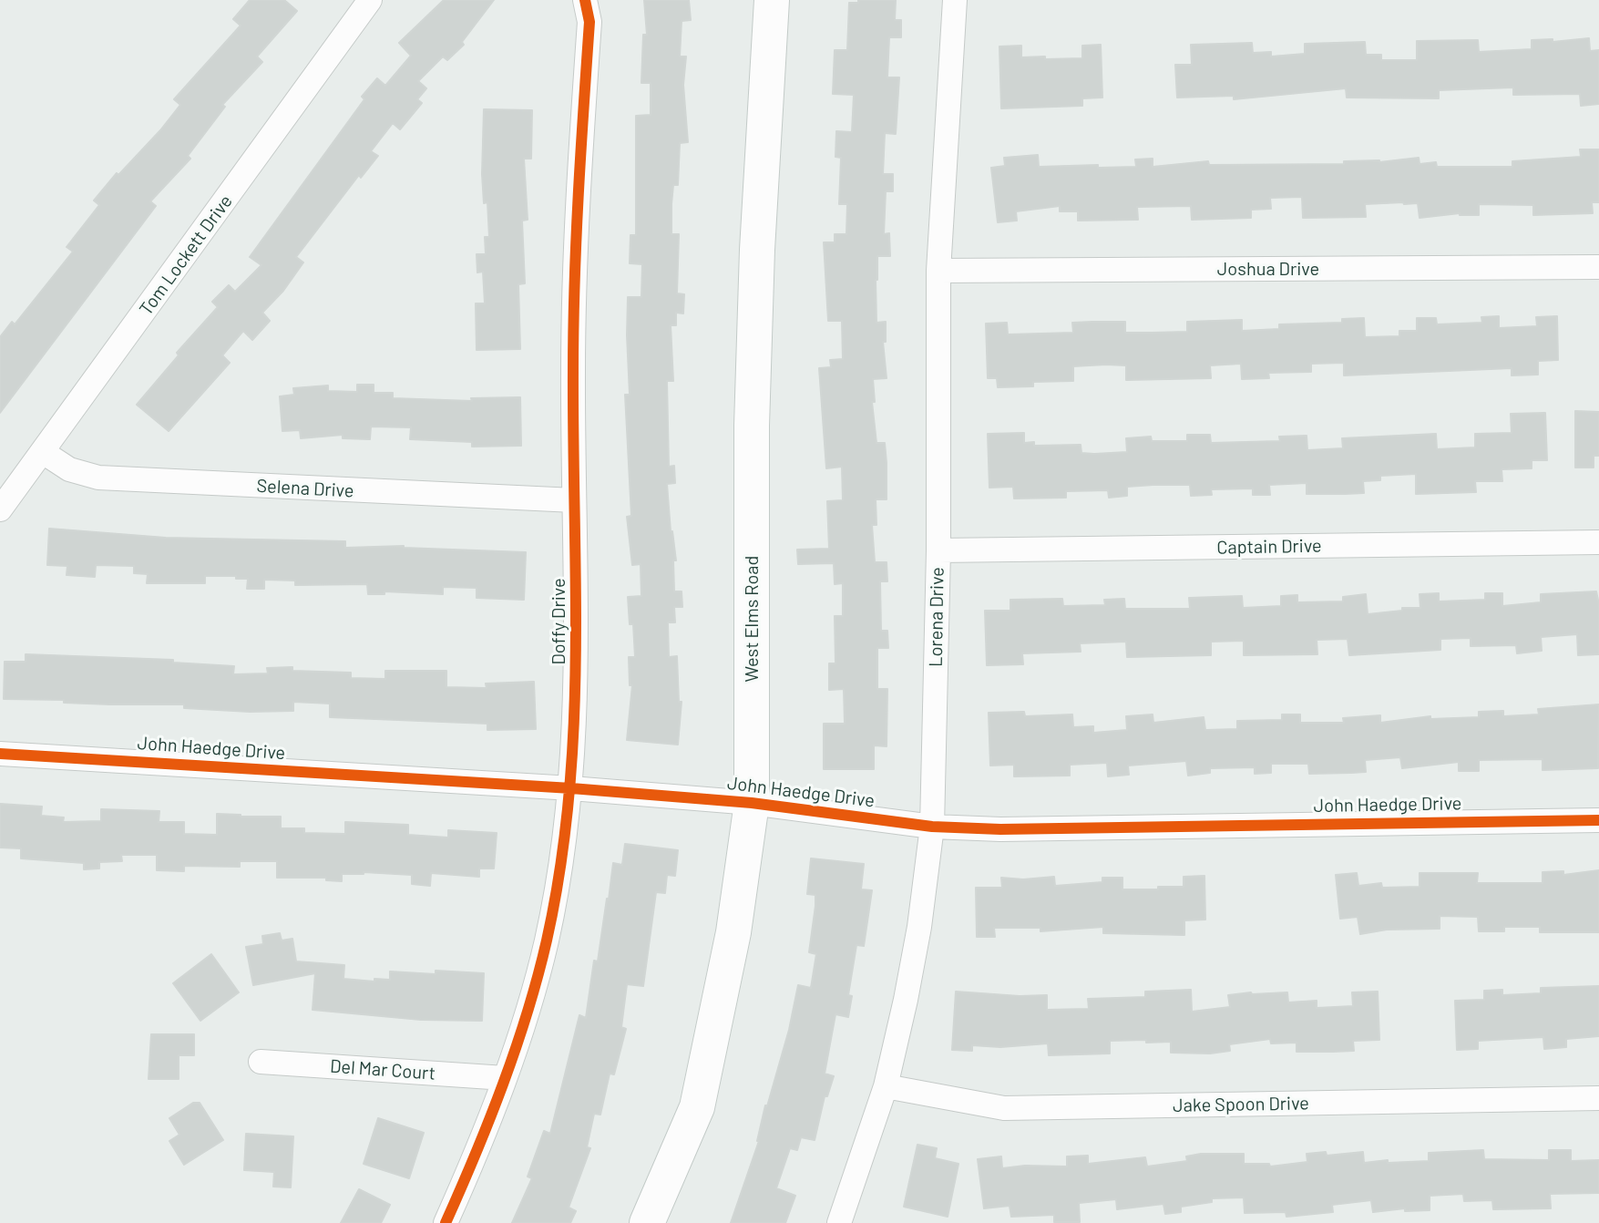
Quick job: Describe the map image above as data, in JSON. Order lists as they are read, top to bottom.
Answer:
{
  "streets": {
    "main road": ["West Elms Road"],
    "street": [
      "Tom Lockett Drive",
      "Joshua Drive",
      "Selena Drive",
      "Captain Drive",
      "Lorena Drive",
      "Doffy Drive",
      "John Haedge Drive",
      "Del Mar Court",
      "Jake Spoon Drive"
    ]
  },
  "crossings": [
    ["Tom Lockett Drive", "Selena Drive"],
    ["Joshua Drive", "Lorena Drive"],
    ["Selena Drive", "Doffy Drive"],
    ["Captain Drive", "Lorena Drive"],
    ["Lorena Drive", "John Haedge Drive"],
    ["Lorena Drive", "Jake Spoon Drive"],
    ["West Elms Road", "John Haedge Drive"],
    ["Doffy Drive", "John Haedge Drive"],
    ["Doffy Drive", "Del Mar Court"]
  ]
}
